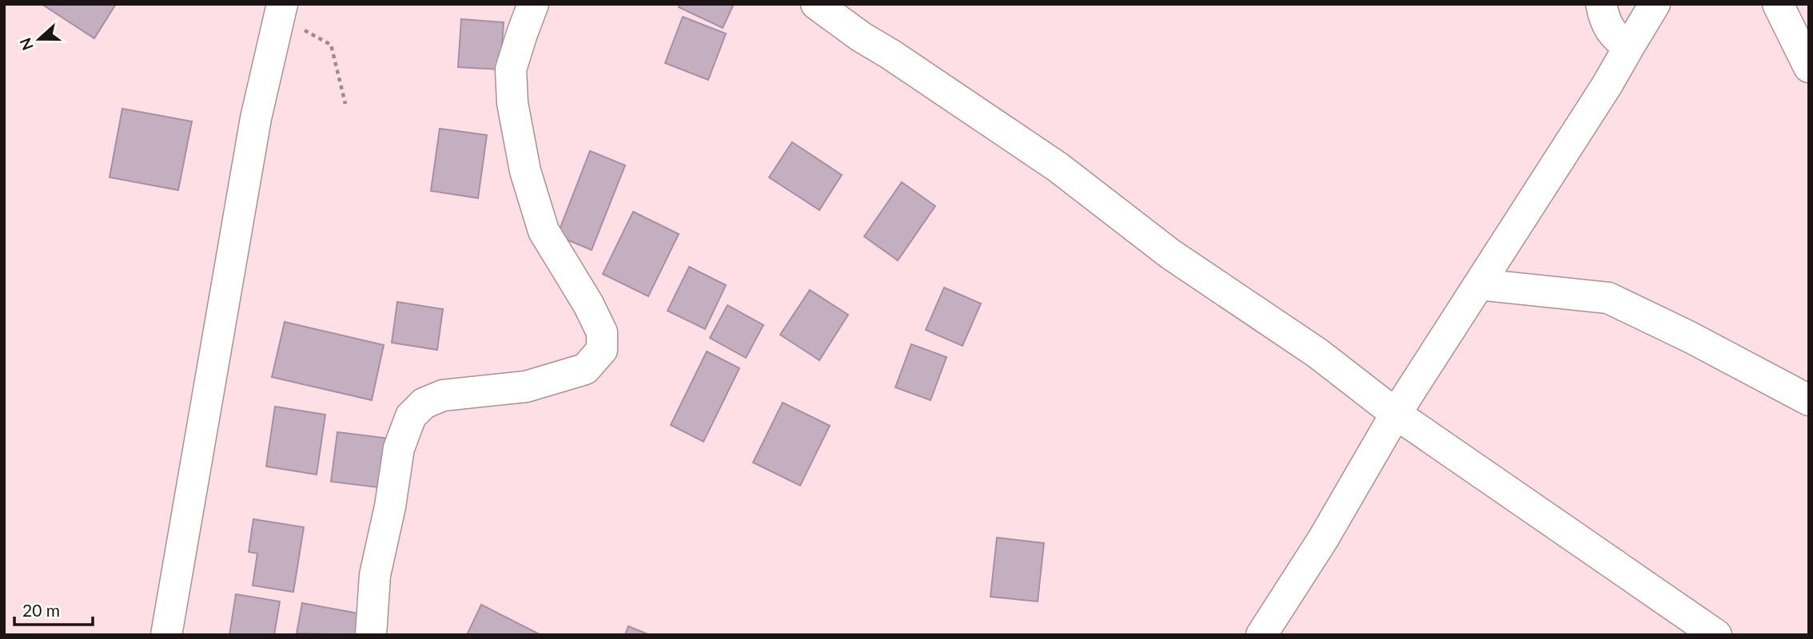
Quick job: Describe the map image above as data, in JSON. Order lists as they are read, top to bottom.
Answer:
{
  "scale_bar": "20 m",
  "north": "left"
}
